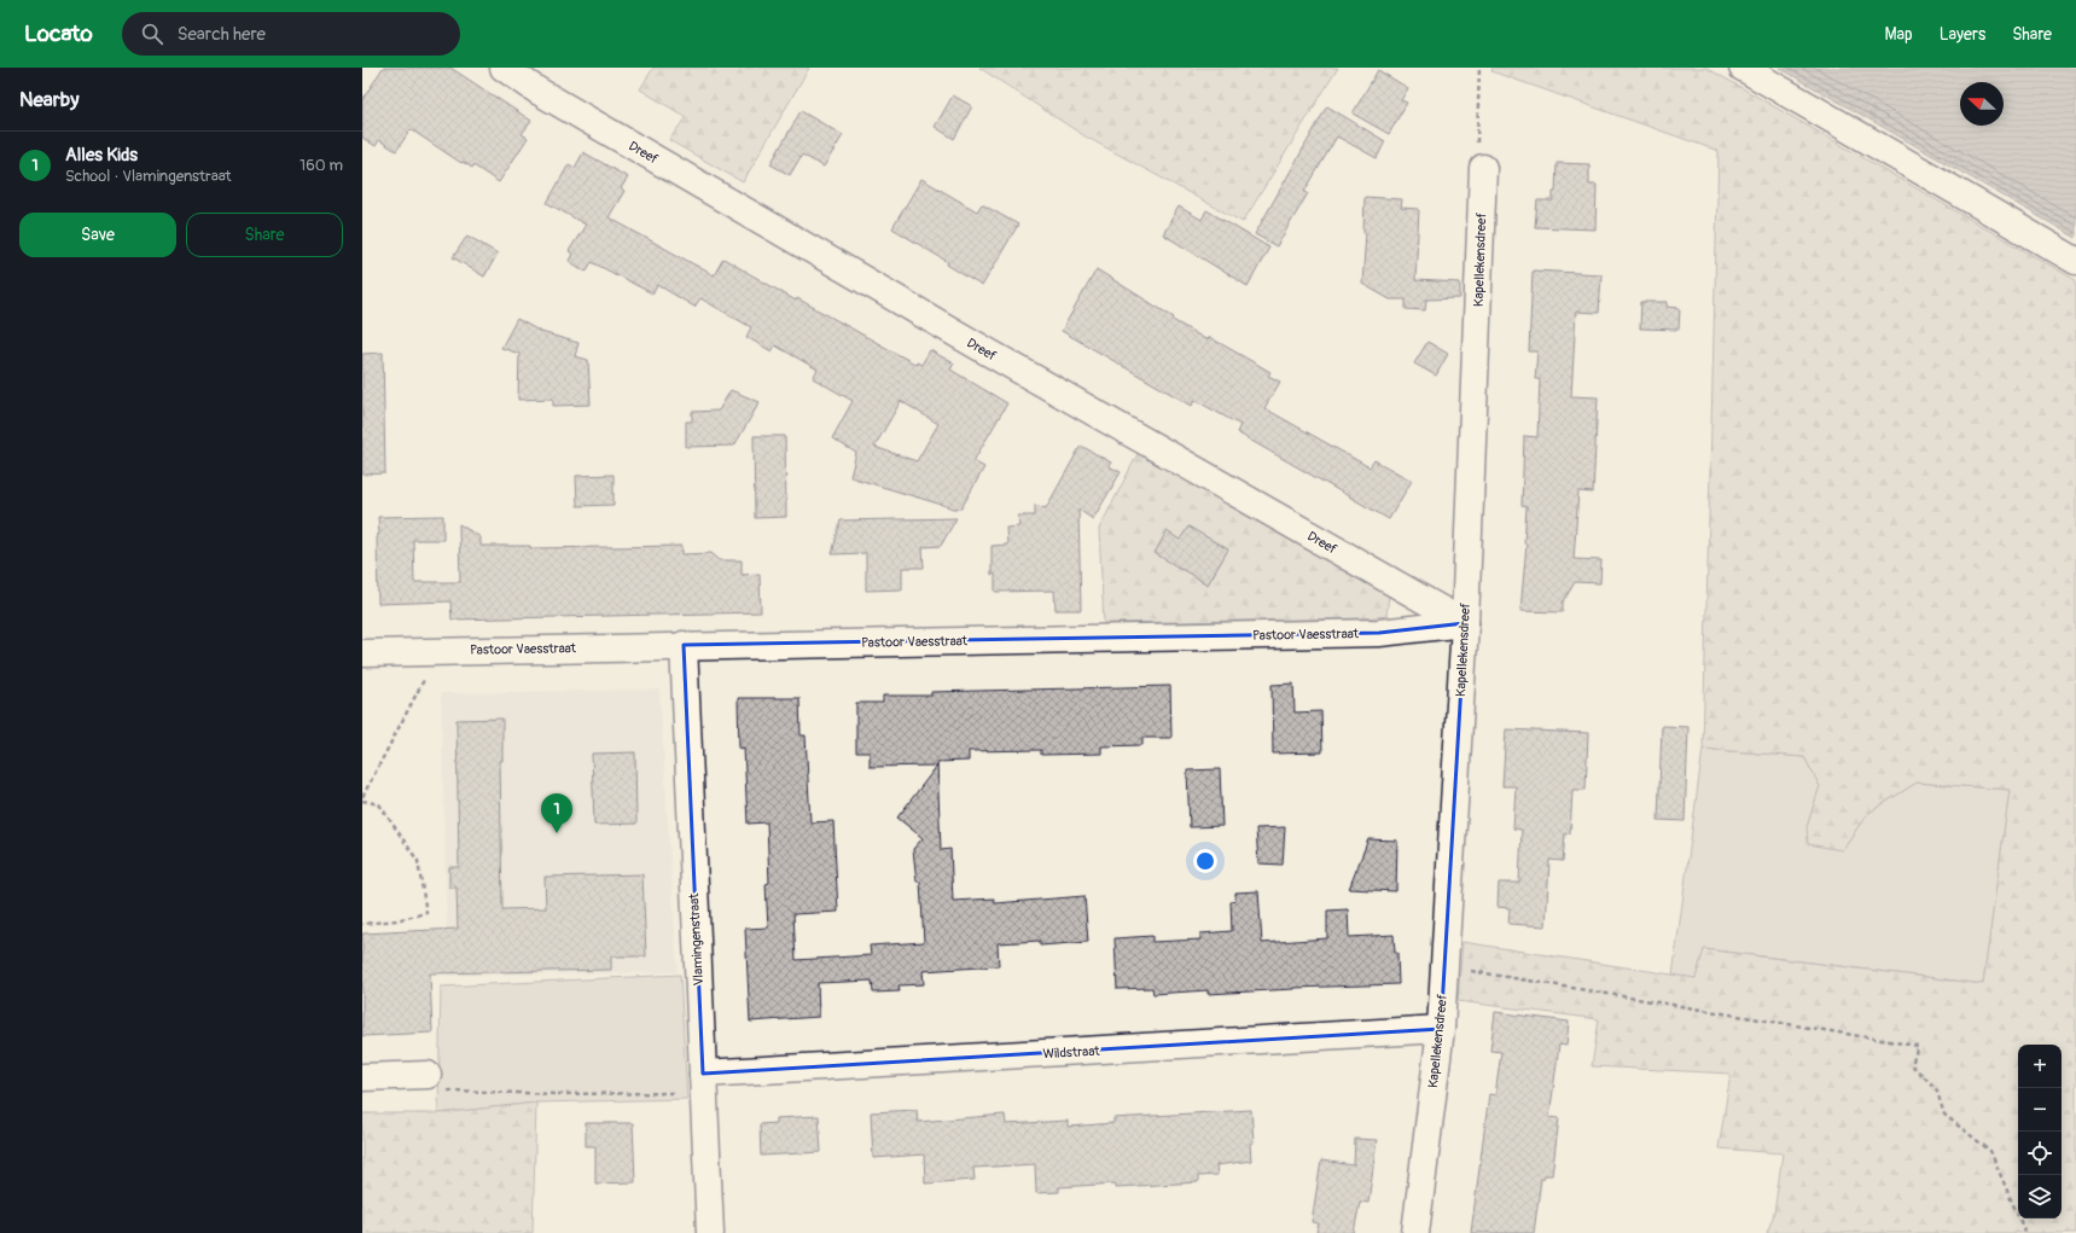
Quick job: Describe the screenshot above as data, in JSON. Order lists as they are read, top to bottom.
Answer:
{
  "streets": {
    "street": [
      "Dreef",
      "Kapellekensdreef",
      "Pastoor Vaesstraat",
      "Vlamingenstraat",
      "Wildstraat"
    ]
  },
  "crossings": [
    ["Dreef", "Kapellekensdreef"],
    ["Dreef", "Pastoor Vaesstraat"],
    ["Kapellekensdreef", "Pastoor Vaesstraat"],
    ["Kapellekensdreef", "Wildstraat"],
    ["Pastoor Vaesstraat", "Vlamingenstraat"],
    ["Vlamingenstraat", "Wildstraat"]
  ],
  "north": "left",
  "page": {
    "header": "Locato",
    "search": "Search here",
    "nav": ["Map", "Layers", "Share"],
    "heading": "Nearby",
    "list": [
      {
        "mark": "1",
        "name": "Alles Kids",
        "note": "School · Vlamingenstraat",
        "value": "160 m"
      }
    ],
    "buttons": ["Save", "Share"],
    "pins": "1",
    "map_buttons": ["+", "−"]
  }
}
